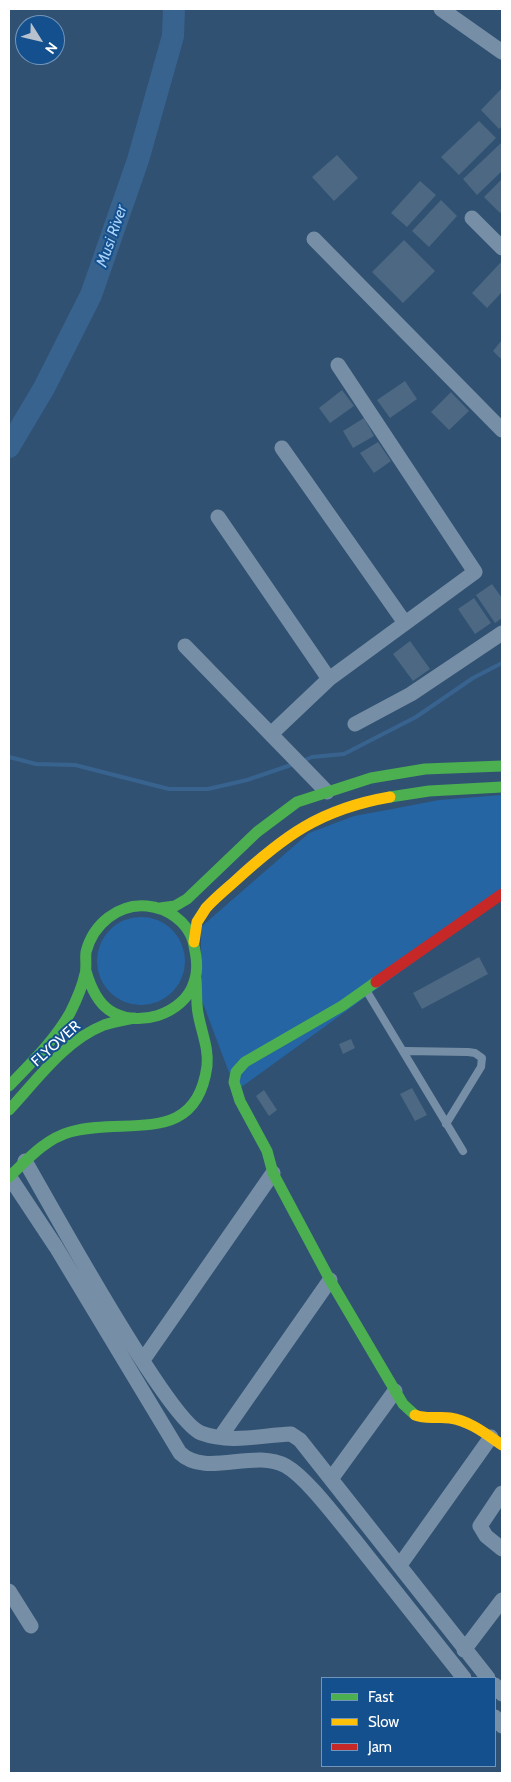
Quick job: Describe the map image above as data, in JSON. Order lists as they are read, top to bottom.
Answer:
{
  "streets": {
    "main road": ["FLYOVER"]
  },
  "water": ["Musi River"],
  "legend": ["Fast", "Slow", "Jam"],
  "north": "bottom right"
}
